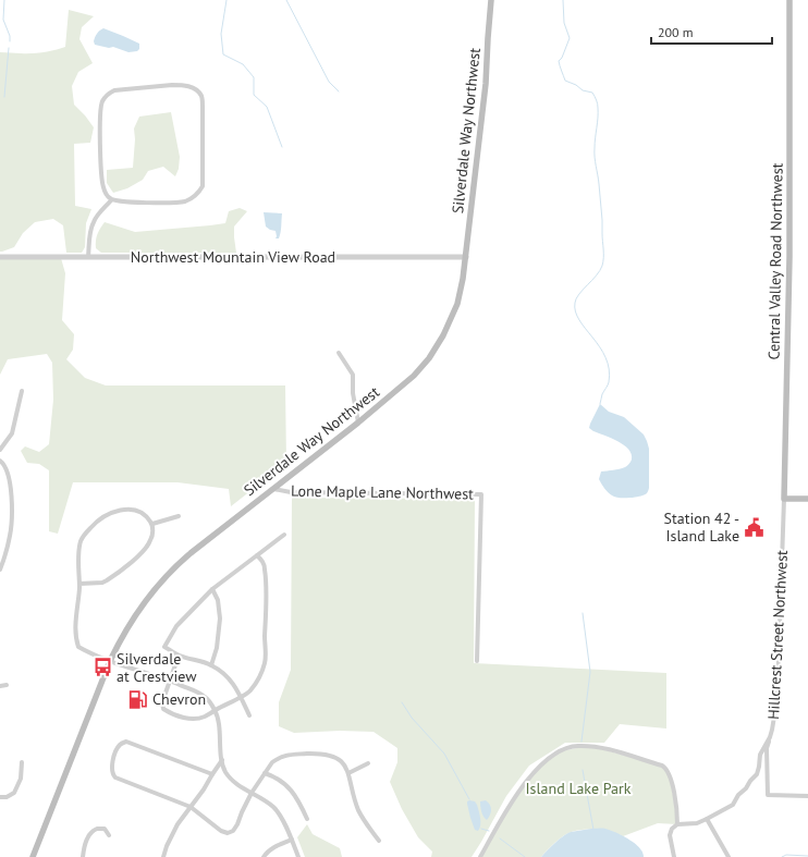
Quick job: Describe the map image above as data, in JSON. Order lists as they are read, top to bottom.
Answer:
{
  "streets": {
    "main road": ["Silverdale Way Northwest", "Central Valley Road Northwest"],
    "street": ["Northwest Mountain View Road", "Lone Maple Lane Northwest", "Hillcrest Street Northwest"]
  },
  "crossings": [
    ["Silverdale Way Northwest", "Northwest Mountain View Road"],
    ["Silverdale Way Northwest", "Lone Maple Lane Northwest"],
    ["Central Valley Road Northwest", "Hillcrest Street Northwest"]
  ],
  "parks": ["Island Lake Park"],
  "places": {
    "public building": ["Station 42 - Island Lake"],
    "bus stop": ["Silverdale at Crestview"],
    "fuel station": ["Chevron"]
  },
  "scale_bar": "200 m"
}
